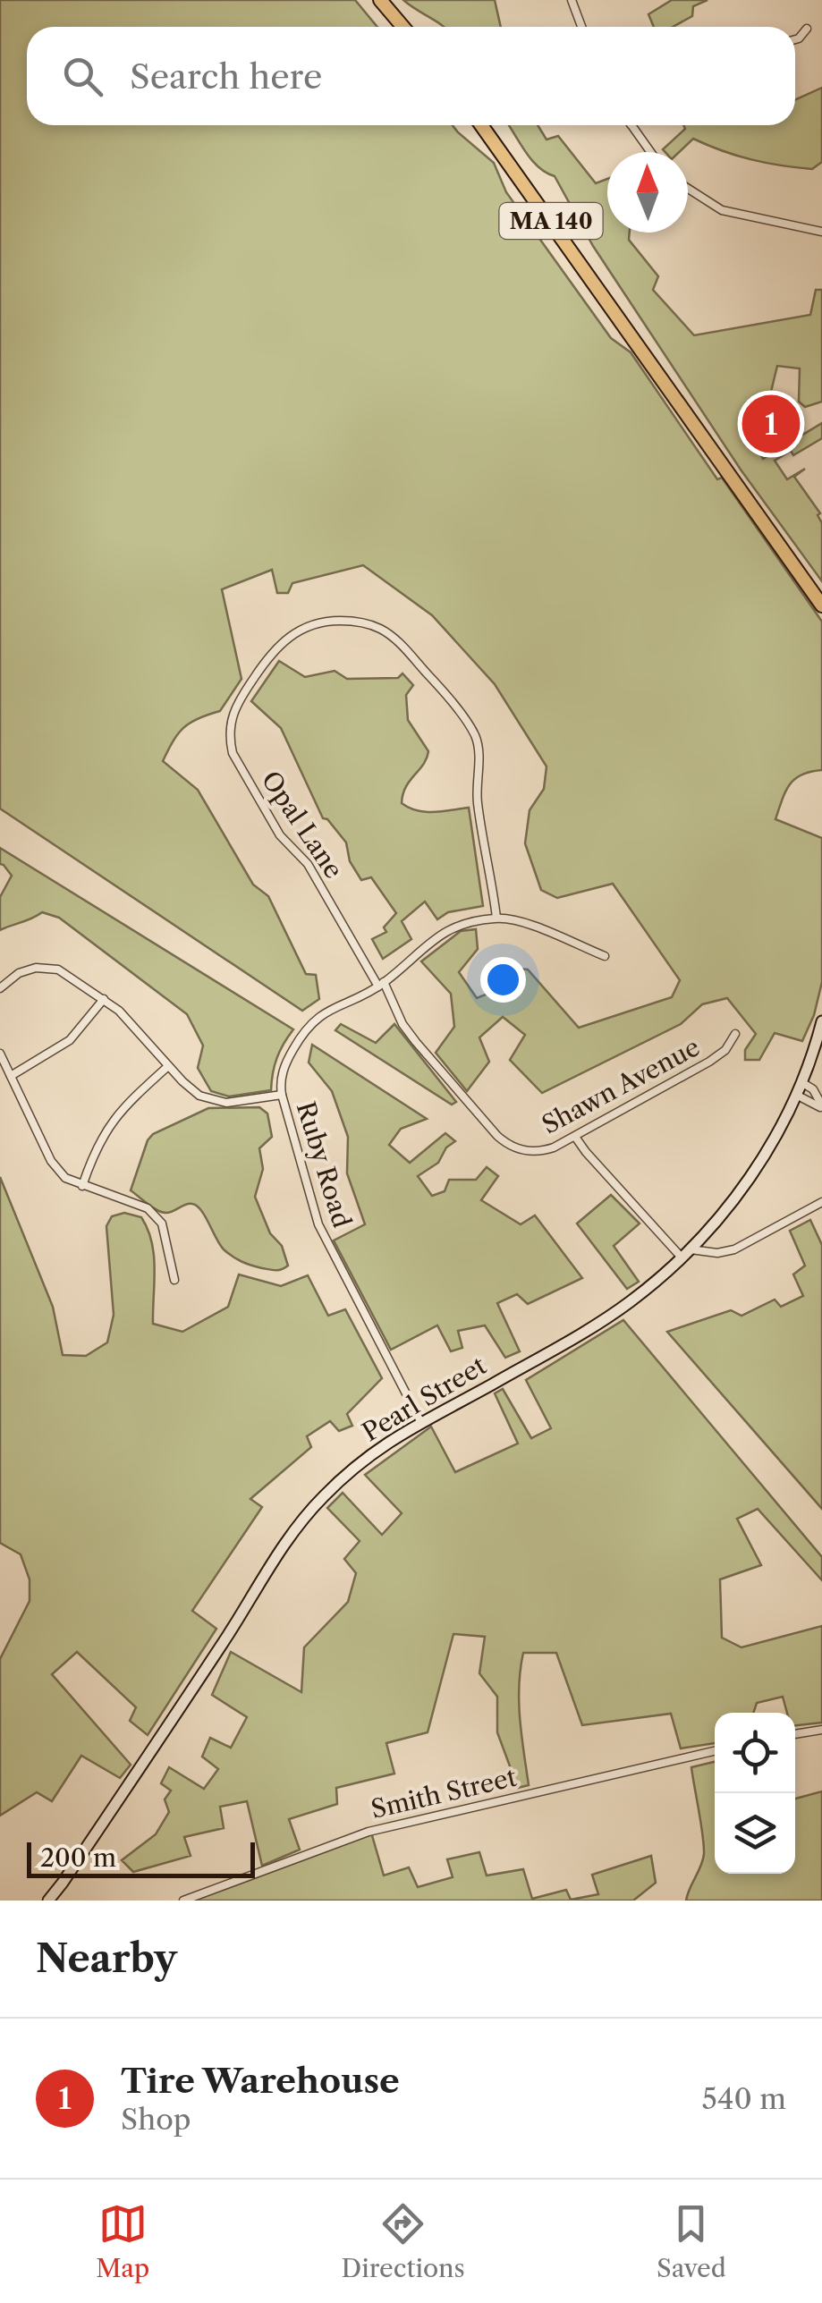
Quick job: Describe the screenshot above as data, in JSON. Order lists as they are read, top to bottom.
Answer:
{
  "streets": {
    "highway": ["MA 140"],
    "main road": ["Pearl Street"],
    "street": [
      "Opal Lane",
      "Shawn Avenue",
      "Ruby Road",
      "Smith Street"
    ]
  },
  "crossings": [
    ["Opal Lane", "Shawn Avenue"],
    ["Opal Lane", "Ruby Road"],
    ["Shawn Avenue", "Ruby Road"],
    ["Ruby Road", "Pearl Street"]
  ],
  "scale_bar": "200 m",
  "north": "top",
  "page": {
    "search": "Search here",
    "pins": "1",
    "scale": "200 m",
    "heading": "Nearby",
    "list": [
      {
        "mark": "1",
        "name": "Tire Warehouse",
        "note": "Shop",
        "value": "540 m"
      }
    ],
    "nav": ["Map", "Directions", "Saved"]
  }
}
